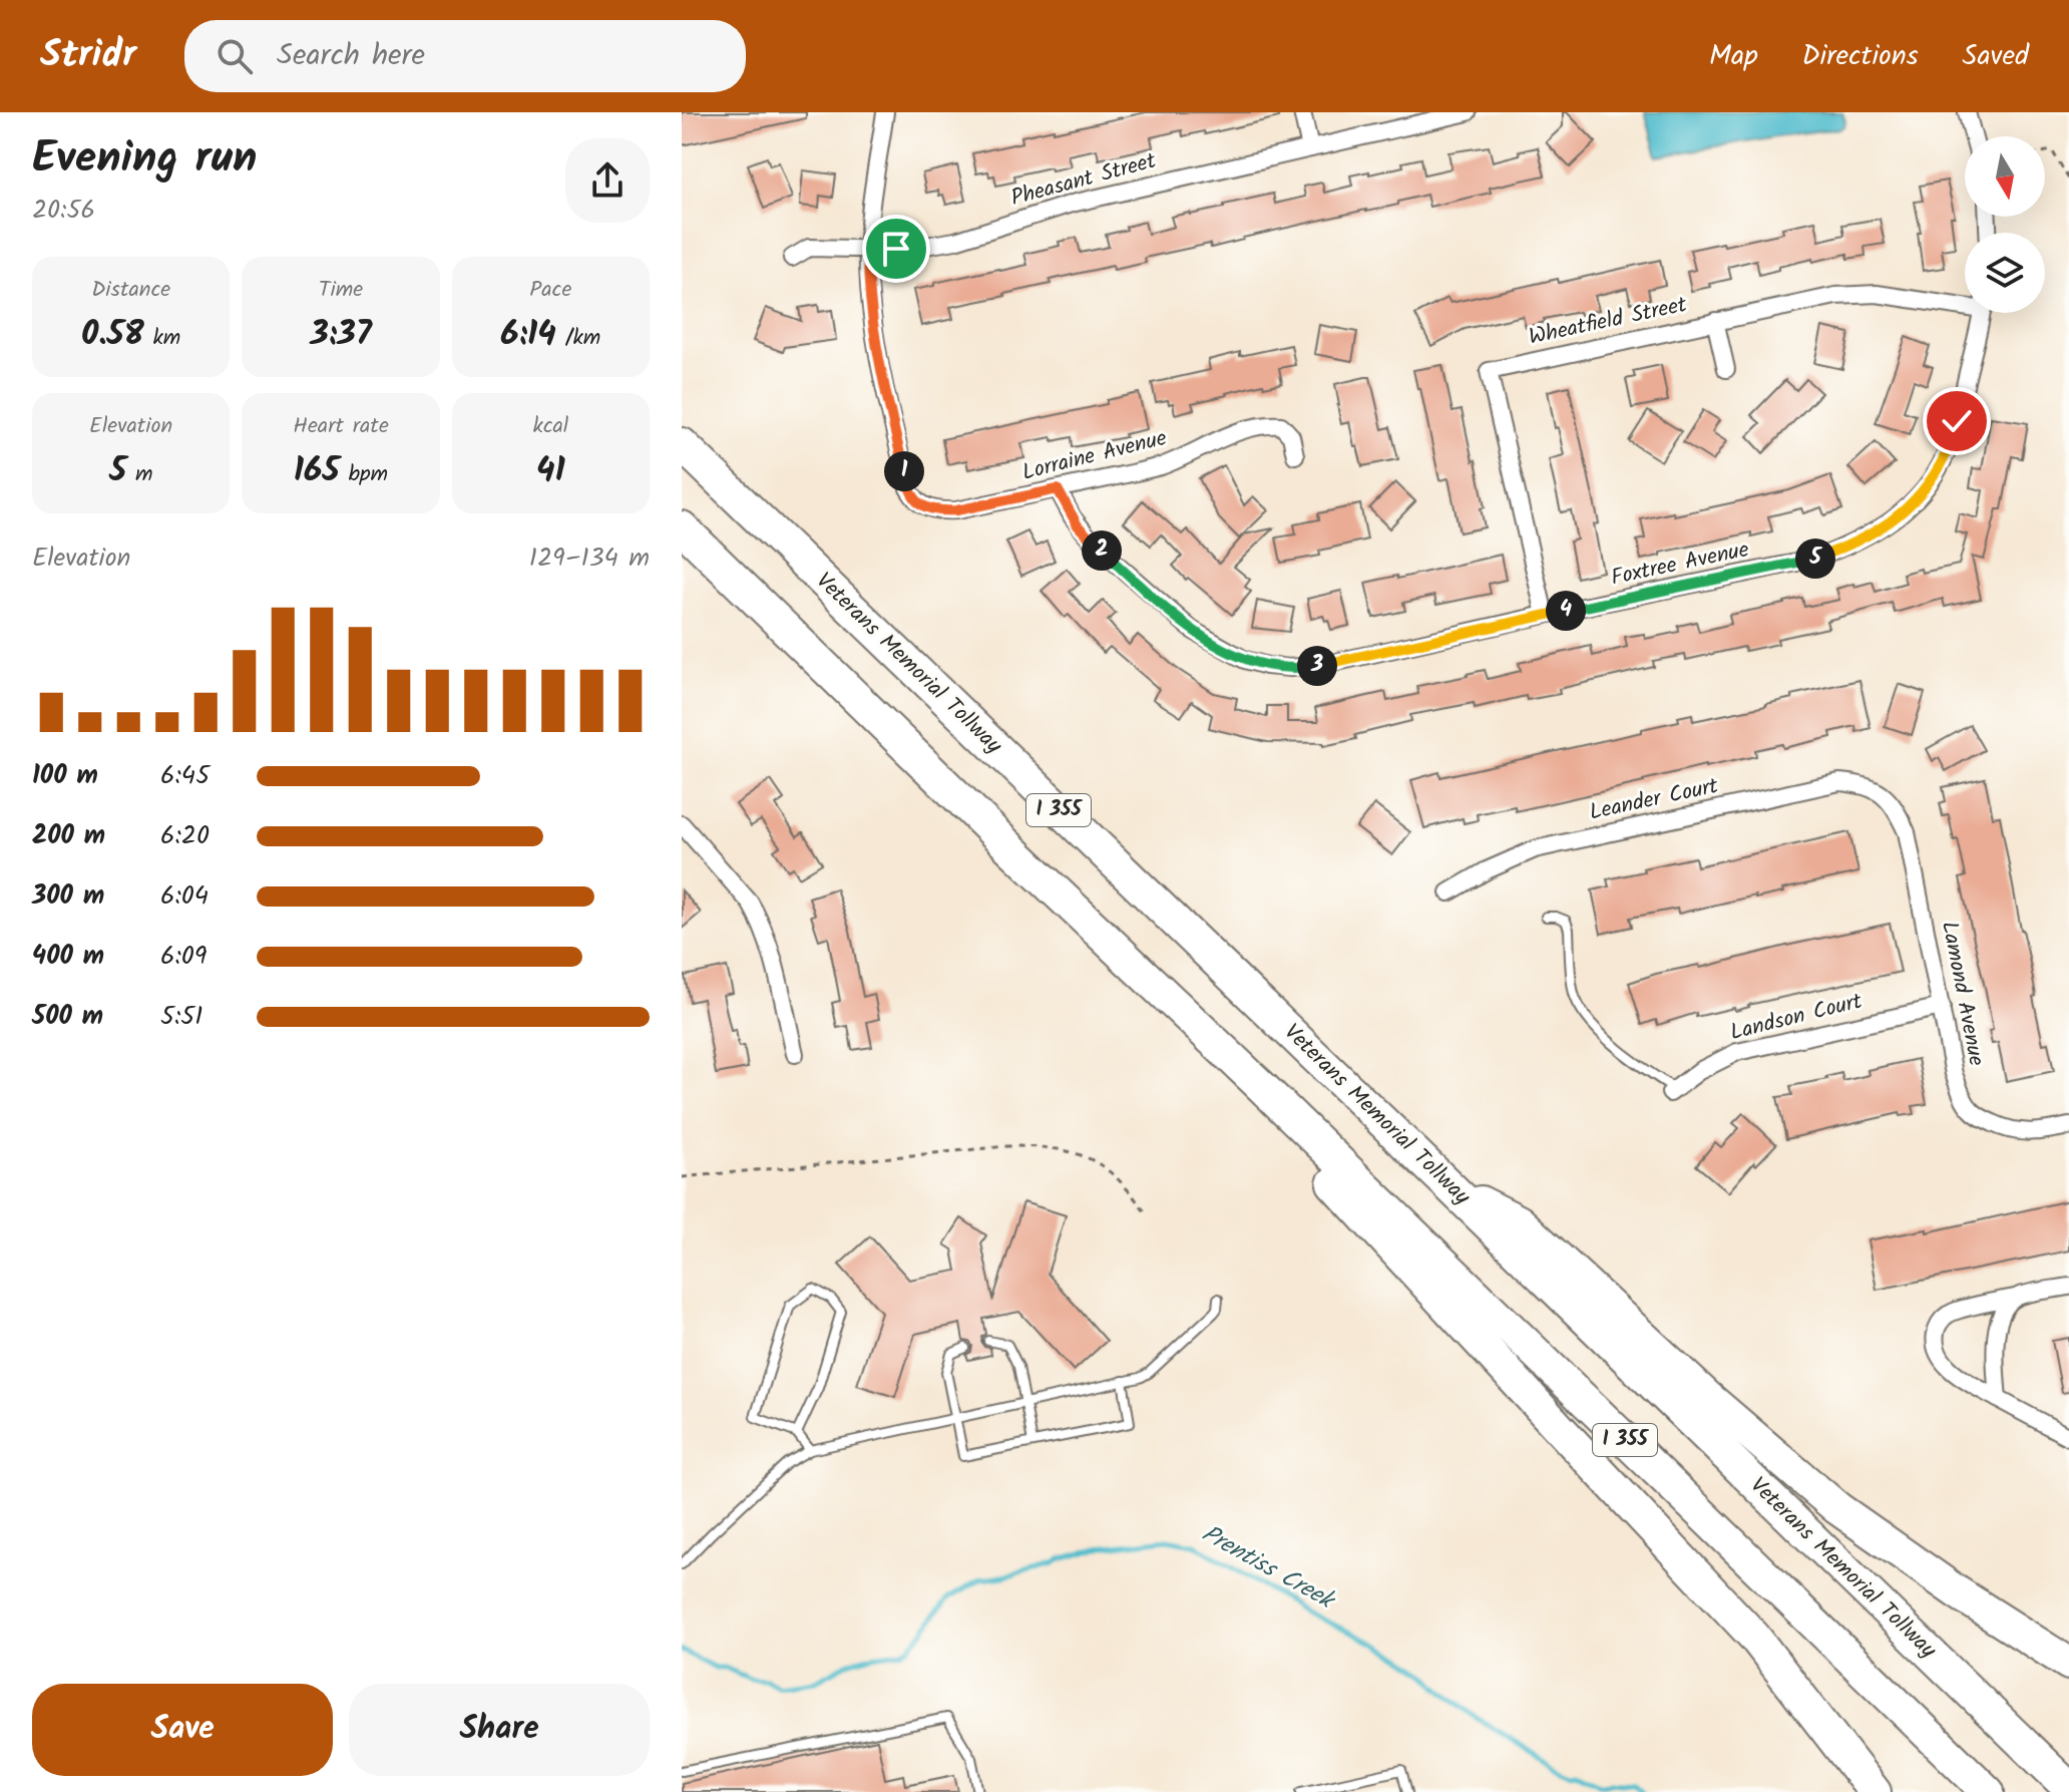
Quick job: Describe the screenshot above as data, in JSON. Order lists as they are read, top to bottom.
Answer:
{
  "streets": {
    "highway": ["Veterans Memorial Tollway", "I 355"],
    "street": [
      "Pheasant Street",
      "Wheatfield Street",
      "Lorraine Avenue",
      "Foxtree Avenue",
      "Leander Court",
      "Lamond Avenue",
      "Landson Court"
    ]
  },
  "crossings": [
    ["Pheasant Street", "Lorraine Avenue"],
    ["Wheatfield Street", "Foxtree Avenue"],
    ["Lorraine Avenue", "Foxtree Avenue"],
    ["Leander Court", "Lamond Avenue"],
    ["Lamond Avenue", "Landson Court"]
  ],
  "water": ["Prentiss Creek"],
  "north": "bottom",
  "page": {
    "header": "Stridr",
    "search": "Search here",
    "nav": ["Map", "Directions", "Saved"],
    "heading": ["Evening run", "20:56"],
    "stats": [
      ["Distance", "0.58 km"],
      ["Time", "3:37"],
      ["Pace", "6:14 /km"],
      ["Elevation", "5 m"],
      ["Heart rate", "165 bpm"],
      ["kcal", "41"]
    ],
    "pins": [
      "1",
      "2",
      "5",
      "4",
      "3"
    ],
    "chart": ["Elevation", "129–134 m"],
    "list": [
      {
        "name": "100 m",
        "note": "6:45"
      },
      {
        "name": "200 m",
        "note": "6:20"
      },
      {
        "name": "300 m",
        "note": "6:04"
      },
      {
        "name": "400 m",
        "note": "6:09"
      },
      {
        "name": "500 m",
        "note": "5:51"
      }
    ],
    "buttons": ["Save", "Share"]
  }
}
